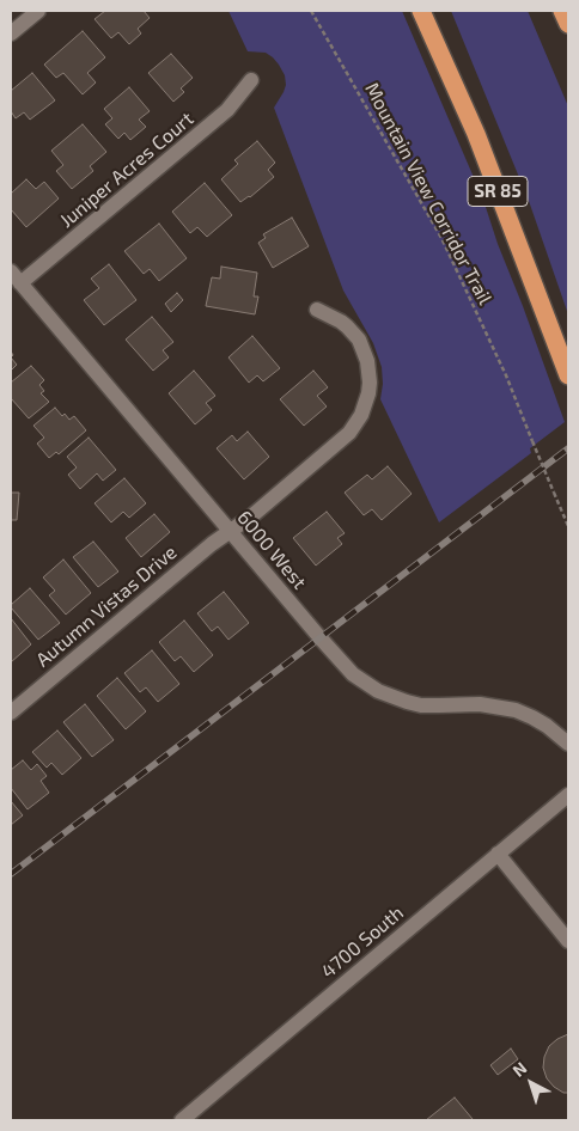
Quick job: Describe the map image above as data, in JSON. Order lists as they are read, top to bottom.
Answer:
{
  "streets": {
    "highway": ["SR 85"],
    "street": [
      "Juniper Acres Court",
      "6000 West",
      "Autumn Vistas Drive",
      "4700 South"
    ],
    "path": ["Mountain View Corridor Trail"]
  },
  "crossings": [
    ["Juniper Acres Court", "6000 West"],
    ["6000 West", "Autumn Vistas Drive"]
  ],
  "north": "top left"
}
